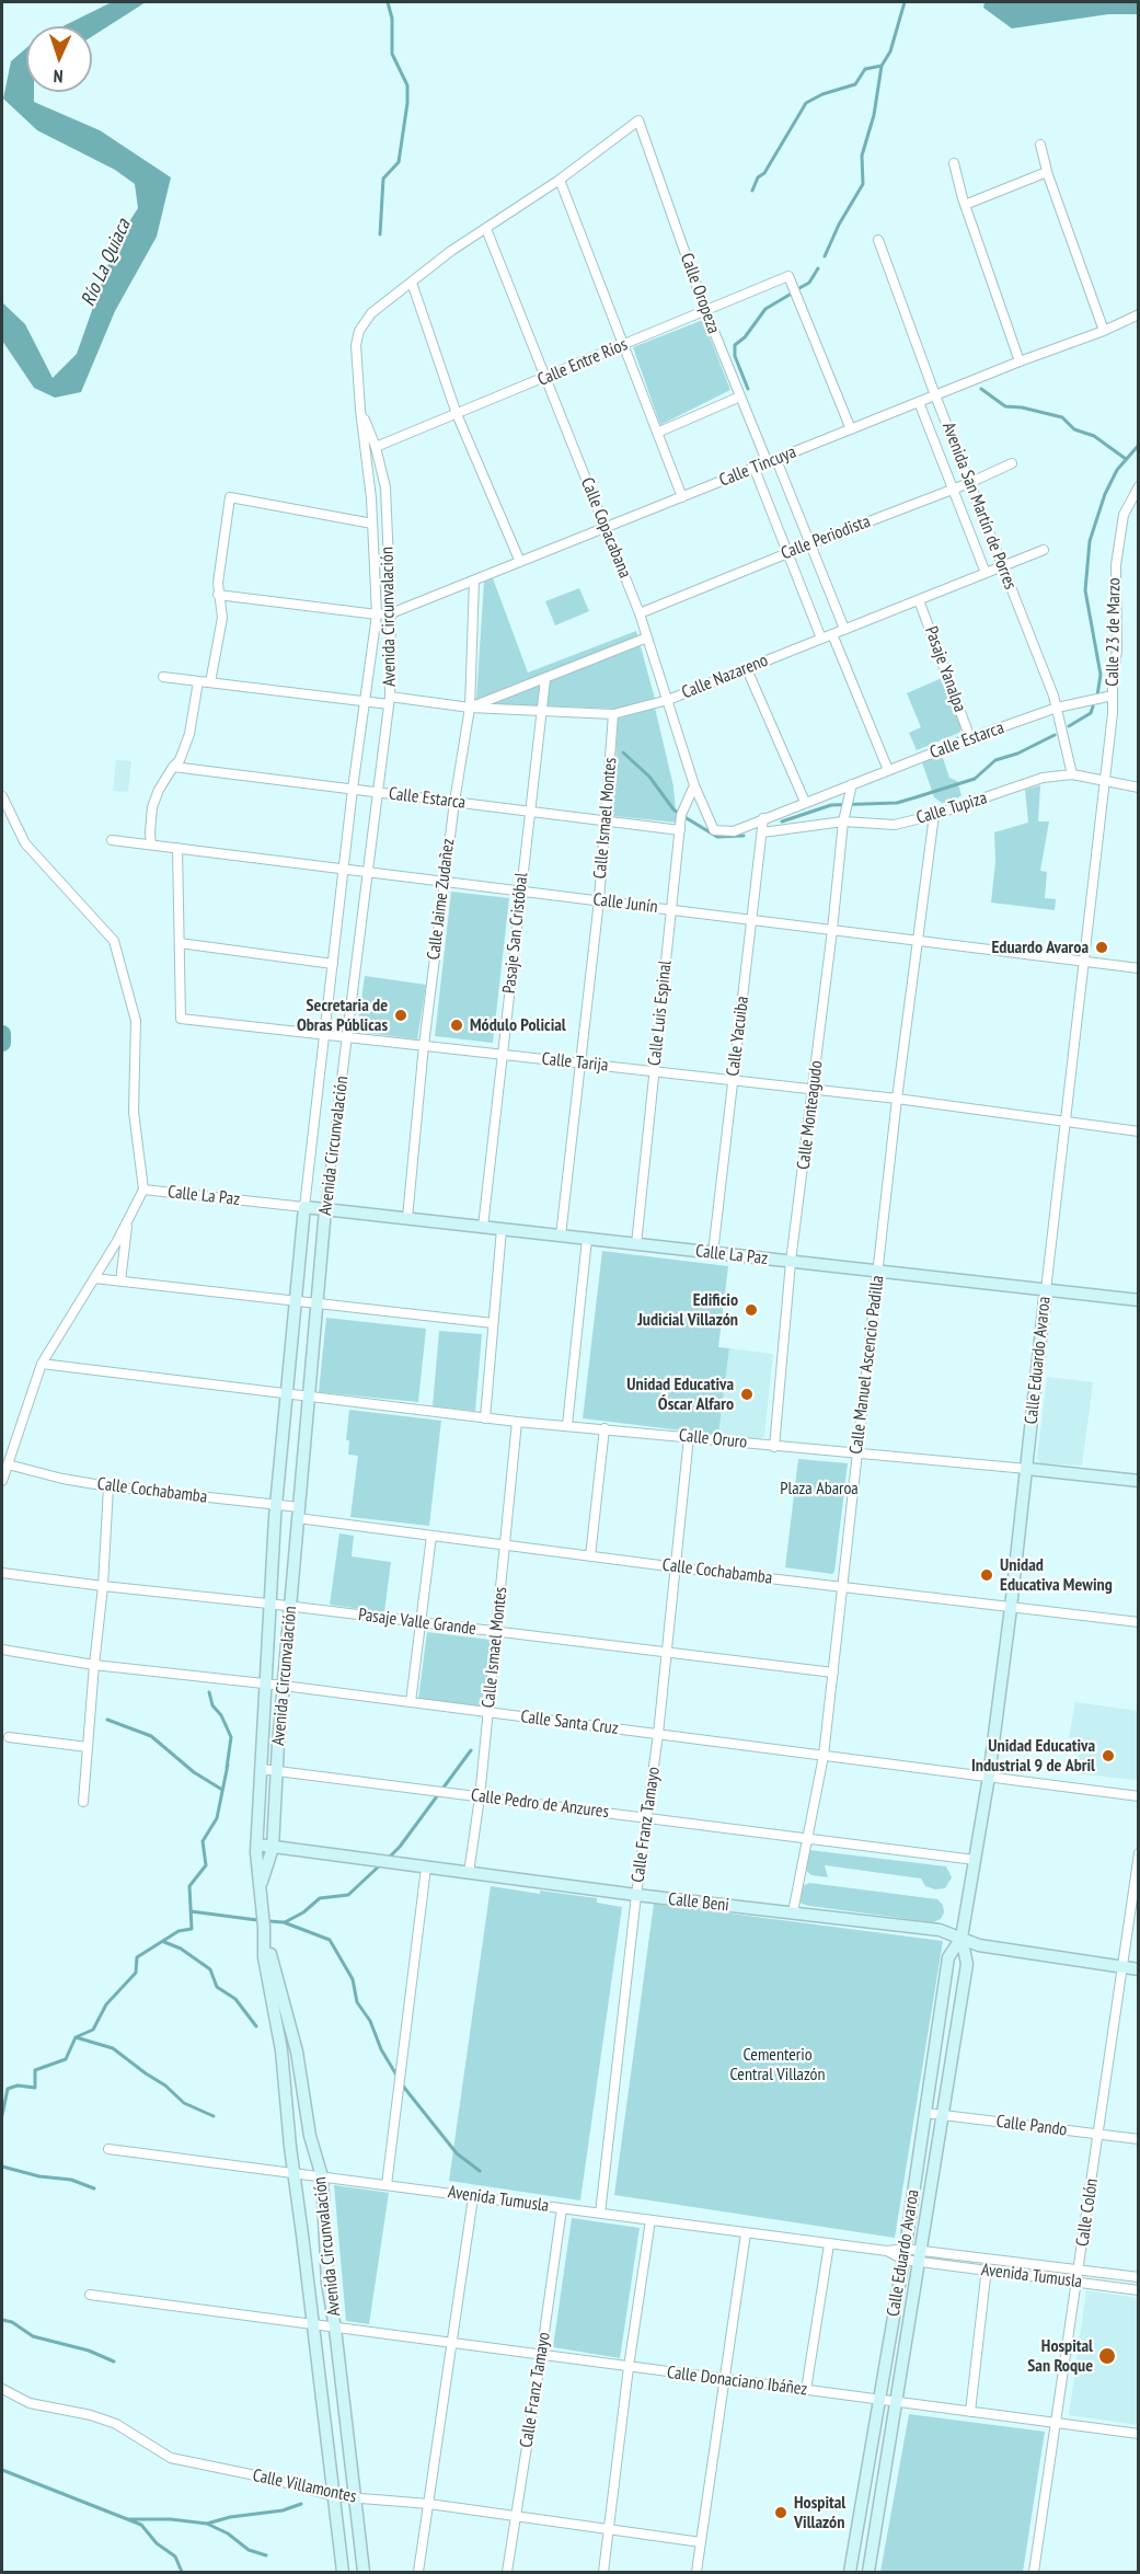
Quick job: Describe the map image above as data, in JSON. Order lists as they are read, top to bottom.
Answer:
{
  "streets": {
    "street": [
      "Calle Oropeza",
      "Calle Entre Ríos",
      "Calle Tincuya",
      "Avenida San Martín de Porres",
      "Calle Copacabana",
      "Calle Periodista",
      "Avenida Circunvalación",
      "Calle 23 de Marzo",
      "Pasaje Yanalpa",
      "Calle Nazareno",
      "Calle Estarca",
      "Calle Tupiza",
      "Calle Ismael Montes",
      "Calle Jaime Zudañez",
      "Calle Junín",
      "Pasaje San Cristóbal",
      "Calle Luis Espinal",
      "Calle Yacuiba",
      "Calle Tarija",
      "Calle Monteagudo",
      "Calle La Paz",
      "Calle Eduardo Avaroa",
      "Calle Manuel Ascencio Padilla",
      "Calle Oruro",
      "Calle Cochabamba",
      "Pasaje Valle Grande",
      "Calle Santa Cruz",
      "Calle Pedro de Anzures",
      "Calle Franz Tamayo",
      "Calle Beni",
      "Calle Pando",
      "Avenida Tumusla",
      "Calle Colón",
      "Calle Donaciano Ibáñez",
      "Calle Villamontes"
    ]
  },
  "crossings": [
    ["Calle Oropeza", "Calle Entre Ríos"],
    ["Calle Oropeza", "Calle Tincuya"],
    ["Calle Oropeza", "Calle Periodista"],
    ["Calle Oropeza", "Avenida Circunvalación"],
    ["Calle Oropeza", "Calle Nazareno"],
    ["Calle Entre Ríos", "Calle Tincuya"],
    ["Calle Entre Ríos", "Calle Copacabana"],
    ["Calle Entre Ríos", "Avenida Circunvalación"],
    ["Calle Tincuya", "Avenida San Martín de Porres"],
    ["Calle Tincuya", "Calle Copacabana"],
    ["Calle Tincuya", "Avenida Circunvalación"],
    ["Calle Tincuya", "Calle Jaime Zudañez"],
    ["Avenida San Martín de Porres", "Calle Periodista"],
    ["Avenida San Martín de Porres", "Calle Nazareno"],
    ["Avenida San Martín de Porres", "Calle Estarca"],
    ["Avenida San Martín de Porres", "Calle Tupiza"],
    ["Calle Copacabana", "Calle Periodista"],
    ["Calle Copacabana", "Avenida Circunvalación"],
    ["Calle Copacabana", "Calle Nazareno"],
    ["Calle Copacabana", "Calle Estarca"],
    ["Calle Copacabana", "Calle Luis Espinal"],
    ["Avenida Circunvalación", "Calle Nazareno"],
    ["Avenida Circunvalación", "Calle Estarca"],
    ["Avenida Circunvalación", "Calle Junín"],
    ["Avenida Circunvalación", "Calle Tarija"],
    ["Avenida Circunvalación", "Calle La Paz"],
    ["Avenida Circunvalación", "Calle Oruro"],
    ["Avenida Circunvalación", "Calle Cochabamba"],
    ["Avenida Circunvalación", "Pasaje Valle Grande"],
    ["Avenida Circunvalación", "Calle Santa Cruz"],
    ["Avenida Circunvalación", "Calle Pedro de Anzures"],
    ["Avenida Circunvalación", "Calle Beni"],
    ["Avenida Circunvalación", "Avenida Tumusla"],
    ["Avenida Circunvalación", "Calle Donaciano Ibáñez"],
    ["Avenida Circunvalación", "Calle Villamontes"],
    ["Calle 23 de Marzo", "Calle Estarca"],
    ["Calle 23 de Marzo", "Calle Tupiza"],
    ["Calle 23 de Marzo", "Calle Eduardo Avaroa"],
    ["Pasaje Yanalpa", "Calle Nazareno"],
    ["Pasaje Yanalpa", "Calle Estarca"],
    ["Calle Nazareno", "Calle Ismael Montes"],
    ["Calle Nazareno", "Calle Jaime Zudañez"],
    ["Calle Nazareno", "Pasaje San Cristóbal"],
    ["Calle Estarca", "Calle Ismael Montes"],
    ["Calle Estarca", "Calle Jaime Zudañez"],
    ["Calle Estarca", "Pasaje San Cristóbal"],
    ["Calle Estarca", "Calle Luis Espinal"],
    ["Calle Estarca", "Calle Yacuiba"],
    ["Calle Estarca", "Calle Monteagudo"],
    ["Calle Tupiza", "Calle Yacuiba"],
    ["Calle Tupiza", "Calle Monteagudo"],
    ["Calle Tupiza", "Calle Eduardo Avaroa"],
    ["Calle Tupiza", "Calle Manuel Ascencio Padilla"],
    ["Calle Ismael Montes", "Calle Junín"],
    ["Calle Ismael Montes", "Calle Tarija"],
    ["Calle Ismael Montes", "Calle La Paz"],
    ["Calle Ismael Montes", "Calle Oruro"],
    ["Calle Ismael Montes", "Calle Cochabamba"],
    ["Calle Ismael Montes", "Pasaje Valle Grande"],
    ["Calle Ismael Montes", "Calle Santa Cruz"],
    ["Calle Ismael Montes", "Calle Pedro de Anzures"],
    ["Calle Ismael Montes", "Calle Beni"],
    ["Calle Jaime Zudañez", "Calle Junín"],
    ["Calle Jaime Zudañez", "Calle Tarija"],
    ["Calle Jaime Zudañez", "Calle La Paz"],
    ["Calle Junín", "Pasaje San Cristóbal"],
    ["Calle Junín", "Calle Luis Espinal"],
    ["Calle Junín", "Calle Yacuiba"],
    ["Calle Junín", "Calle Tarija"],
    ["Calle Junín", "Calle Monteagudo"],
    ["Calle Junín", "Calle Eduardo Avaroa"],
    ["Calle Junín", "Calle Manuel Ascencio Padilla"],
    ["Pasaje San Cristóbal", "Calle Tarija"],
    ["Pasaje San Cristóbal", "Calle La Paz"],
    ["Calle Luis Espinal", "Calle Tarija"],
    ["Calle Luis Espinal", "Calle La Paz"],
    ["Calle Yacuiba", "Calle Tarija"],
    ["Calle Yacuiba", "Calle La Paz"],
    ["Calle Tarija", "Calle Monteagudo"],
    ["Calle Tarija", "Calle Eduardo Avaroa"],
    ["Calle Tarija", "Calle Manuel Ascencio Padilla"],
    ["Calle Monteagudo", "Calle La Paz"],
    ["Calle Monteagudo", "Calle Oruro"],
    ["Calle La Paz", "Calle Eduardo Avaroa"],
    ["Calle La Paz", "Calle Manuel Ascencio Padilla"],
    ["Calle Eduardo Avaroa", "Calle Oruro"],
    ["Calle Eduardo Avaroa", "Calle Cochabamba"],
    ["Calle Eduardo Avaroa", "Calle Santa Cruz"],
    ["Calle Eduardo Avaroa", "Calle Pedro de Anzures"],
    ["Calle Eduardo Avaroa", "Calle Beni"],
    ["Calle Eduardo Avaroa", "Calle Pando"],
    ["Calle Eduardo Avaroa", "Avenida Tumusla"],
    ["Calle Eduardo Avaroa", "Calle Donaciano Ibáñez"],
    ["Calle Manuel Ascencio Padilla", "Calle Oruro"],
    ["Calle Manuel Ascencio Padilla", "Calle Cochabamba"],
    ["Calle Manuel Ascencio Padilla", "Pasaje Valle Grande"],
    ["Calle Manuel Ascencio Padilla", "Calle Santa Cruz"],
    ["Calle Manuel Ascencio Padilla", "Calle Pedro de Anzures"],
    ["Calle Manuel Ascencio Padilla", "Calle Beni"],
    ["Calle Oruro", "Calle Franz Tamayo"],
    ["Calle Cochabamba", "Calle Franz Tamayo"],
    ["Pasaje Valle Grande", "Calle Franz Tamayo"],
    ["Calle Santa Cruz", "Calle Franz Tamayo"],
    ["Calle Pedro de Anzures", "Calle Franz Tamayo"],
    ["Calle Franz Tamayo", "Calle Beni"],
    ["Calle Franz Tamayo", "Avenida Tumusla"],
    ["Calle Franz Tamayo", "Calle Donaciano Ibáñez"],
    ["Calle Franz Tamayo", "Calle Villamontes"],
    ["Calle Beni", "Calle Colón"],
    ["Calle Pando", "Calle Colón"],
    ["Avenida Tumusla", "Calle Colón"],
    ["Calle Colón", "Calle Donaciano Ibáñez"]
  ],
  "water": ["Río La Quiaca"],
  "parks": ["Plaza Abaroa", "Cementerio Central Villazón"],
  "places": [
    "Eduardo Avaroa",
    "Secretaria de Obras Públicas",
    "Módulo Policial",
    "Edificio Judicial Villazón",
    "Unidad Educativa Óscar Alfaro",
    "Unidad Educativa Mewing",
    "Unidad Educativa Industrial 9 de Abril",
    "Hospital San Roque",
    "Hospital Villazón"
  ],
  "north": "bottom"
}
